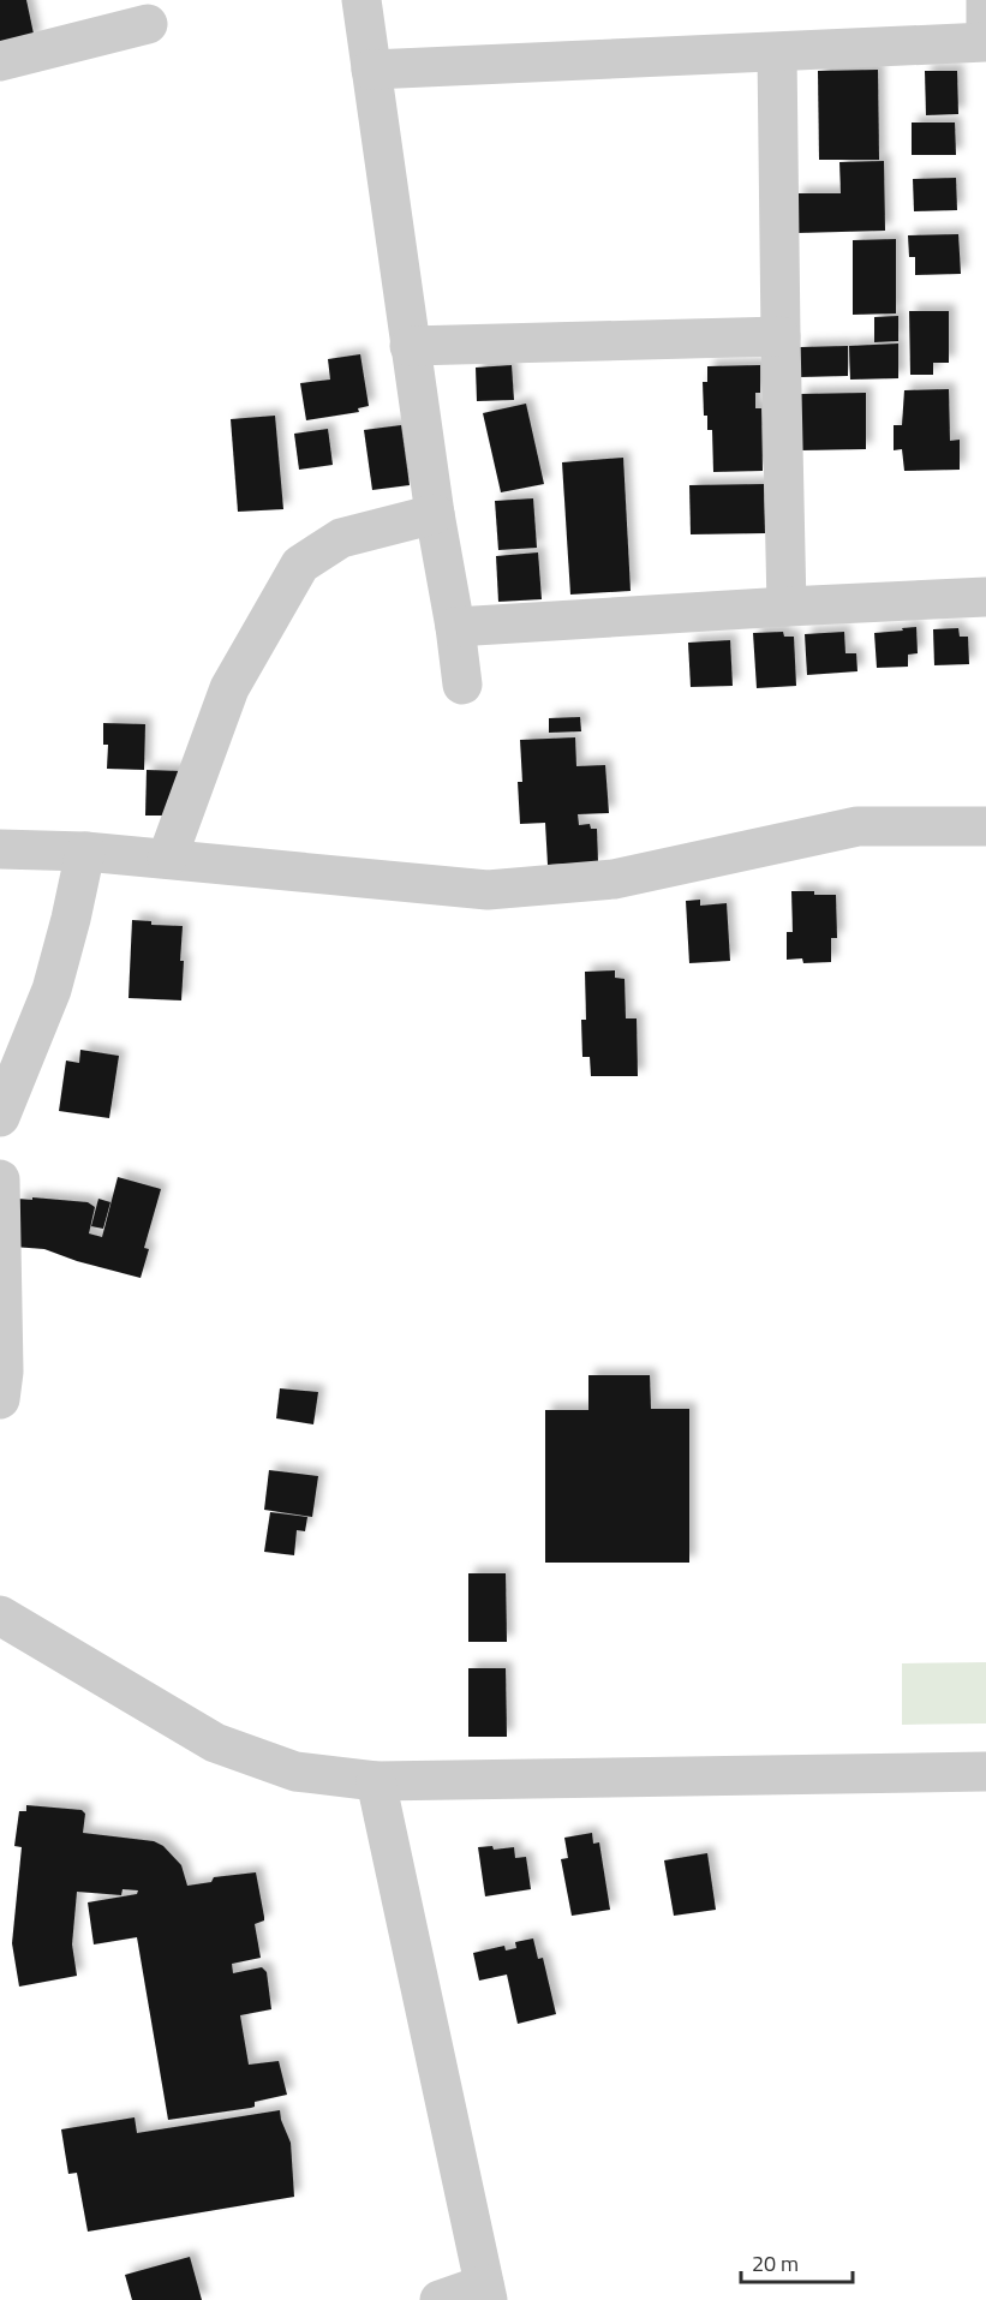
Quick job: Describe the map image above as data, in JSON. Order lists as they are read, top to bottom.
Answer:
{
  "scale_bar": "20 m"
}
